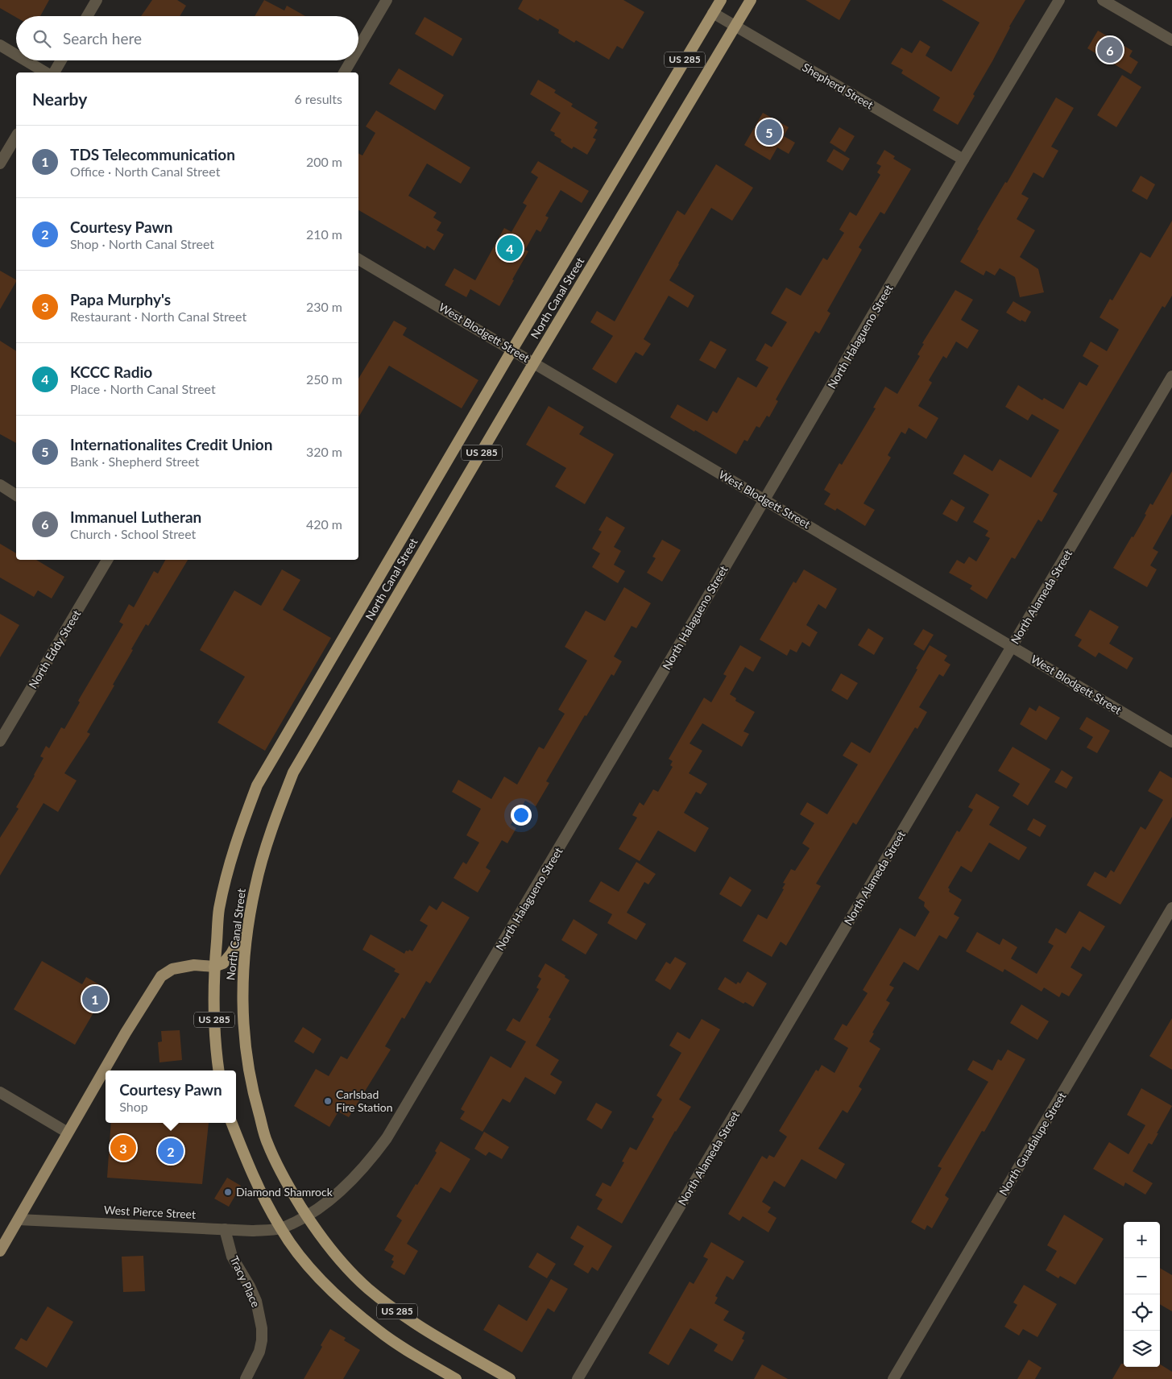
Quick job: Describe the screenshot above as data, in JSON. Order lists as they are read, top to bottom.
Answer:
{
  "streets": {
    "highway": ["US 285", "North Canal Street"],
    "street": [
      "Shepherd Street",
      "West Blodgett Street",
      "North Halagueno Street",
      "North Alameda Street",
      "North Eddy Street",
      "North Guadalupe Street",
      "West Pierce Street",
      "Tracy Place"
    ]
  },
  "crossings": [
    ["US 285", "North Canal Street"],
    ["US 285", "North Halagueno Street"],
    ["US 285", "West Pierce Street"],
    ["Shepherd Street", "North Canal Street"],
    ["Shepherd Street", "North Halagueno Street"],
    ["North Canal Street", "West Blodgett Street"],
    ["North Canal Street", "North Halagueno Street"],
    ["North Canal Street", "West Pierce Street"],
    ["West Blodgett Street", "North Halagueno Street"],
    ["West Blodgett Street", "North Alameda Street"],
    ["North Halagueno Street", "West Pierce Street"],
    ["West Pierce Street", "Tracy Place"]
  ],
  "places": ["Carlsbad Fire Station", "Diamond Shamrock"],
  "page": {
    "search": "Search here",
    "pins": [
      "6",
      "5",
      "4",
      "1",
      "3",
      "2"
    ],
    "heading": ["Nearby", "6 results"],
    "list": [
      {
        "mark": "1",
        "name": "TDS Telecommunication",
        "note": "Office · North Canal Street",
        "value": "200 m"
      },
      {
        "mark": "2",
        "name": "Courtesy Pawn",
        "note": "Shop · North Canal Street",
        "value": "210 m"
      },
      {
        "mark": "3",
        "name": "Papa Murphy's",
        "note": "Restaurant · North Canal Street",
        "value": "230 m"
      },
      {
        "mark": "4",
        "name": "KCCC Radio",
        "note": "Place · North Canal Street",
        "value": "250 m"
      },
      {
        "mark": "5",
        "name": "Internationalites Credit Union",
        "note": "Bank · Shepherd Street",
        "value": "320 m"
      },
      {
        "mark": "6",
        "name": "Immanuel Lutheran",
        "note": "Church · School Street",
        "value": "420 m"
      }
    ],
    "popup": ["Courtesy Pawn", "Shop"],
    "map_buttons": ["+", "−"]
  }
}
